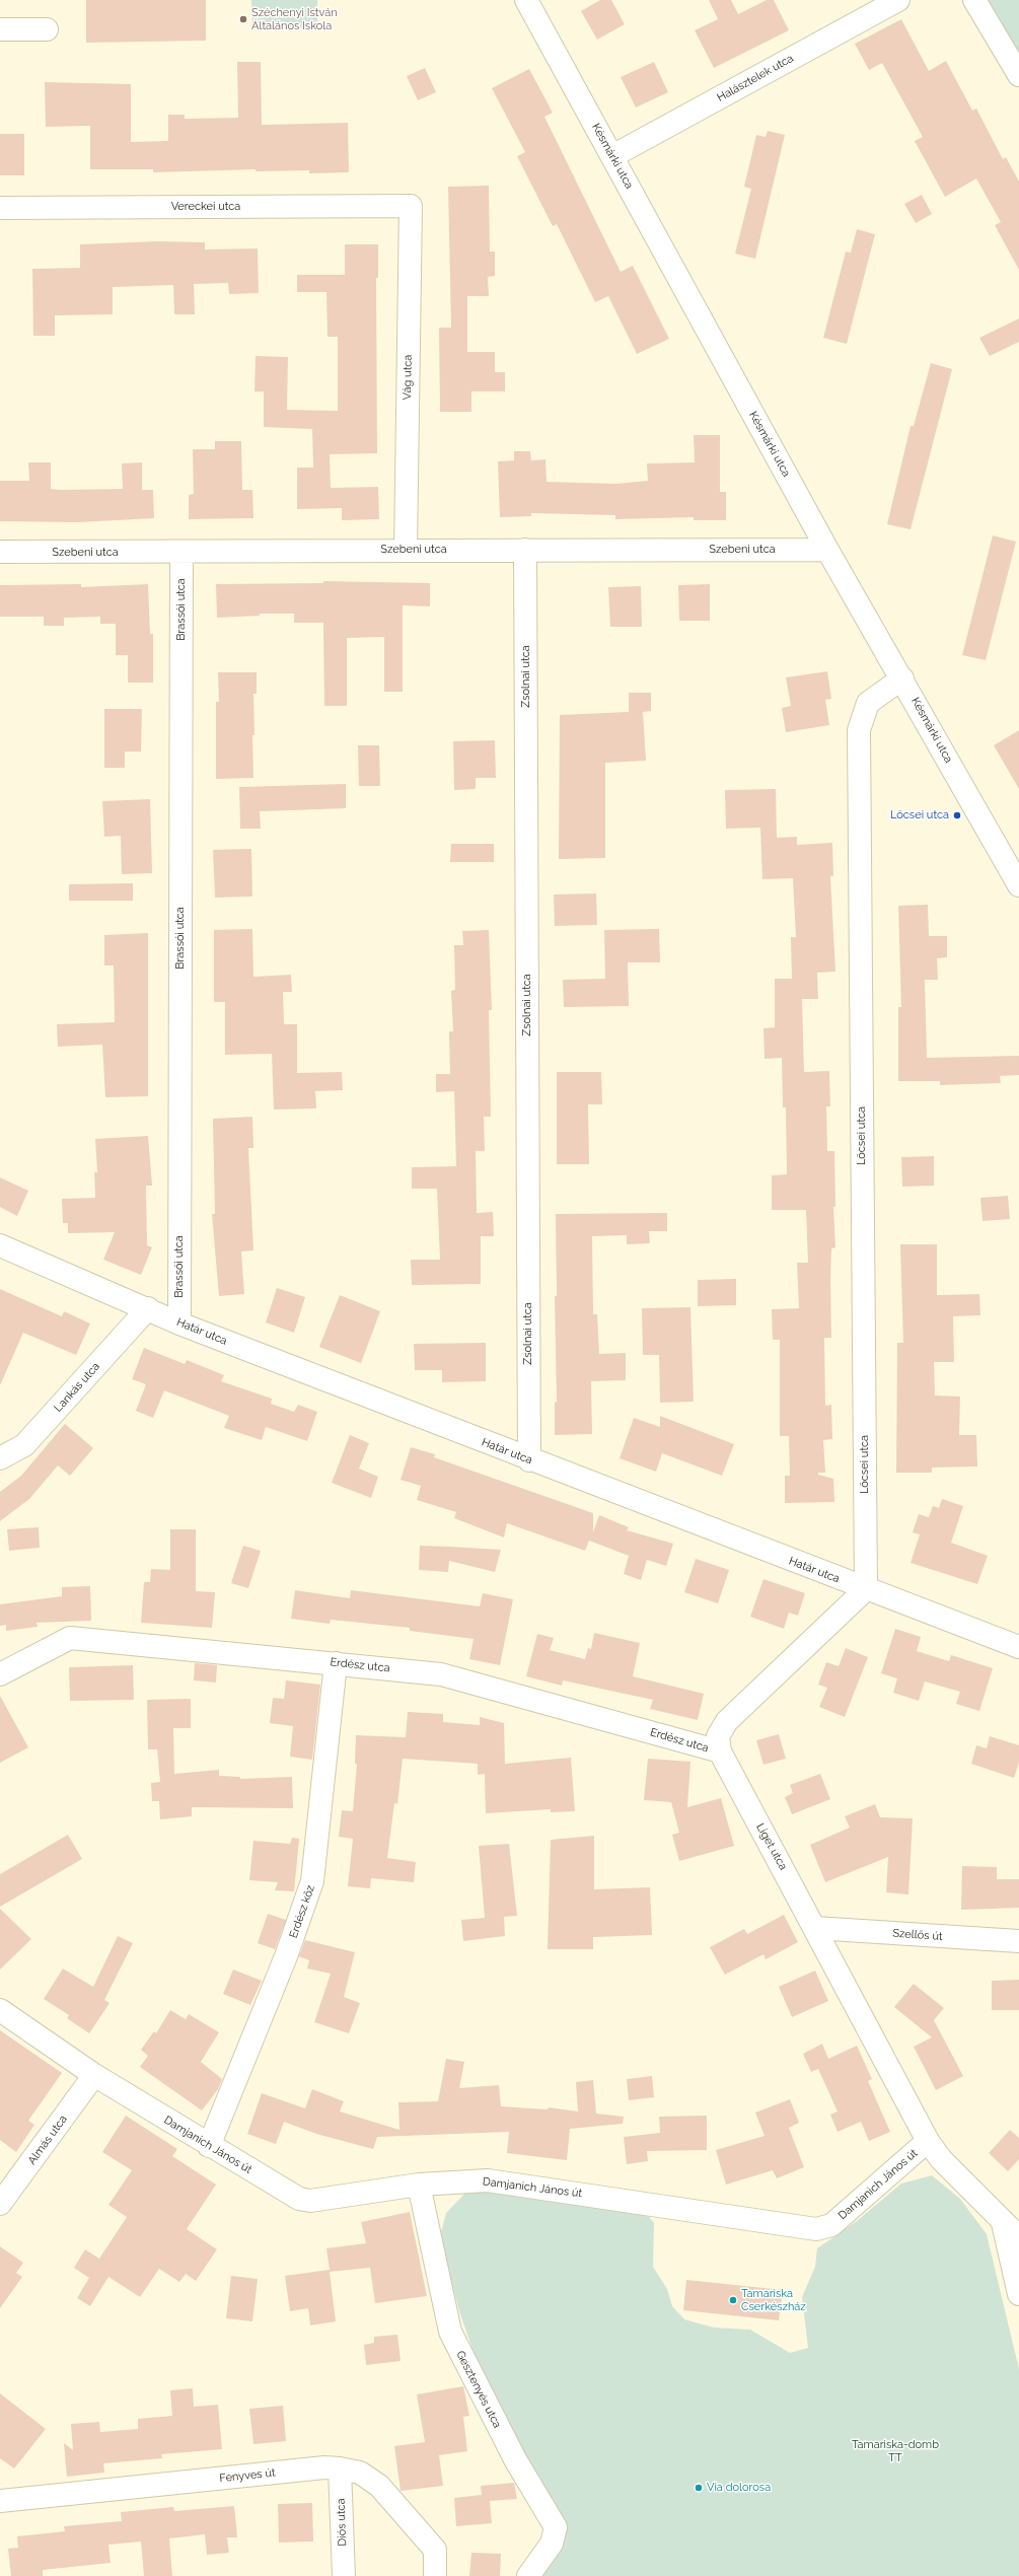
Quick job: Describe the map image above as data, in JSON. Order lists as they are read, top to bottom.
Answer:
{
  "streets": {
    "street": [
      "Halásztelek utca",
      "Késmárki utca",
      "Vereckei utca",
      "Vág utca",
      "Szebeni utca",
      "Brassói utca",
      "Zsolnai utca",
      "Lőcsei utca",
      "Határ utca",
      "Lankás utca",
      "Erdész utca",
      "Liget utca",
      "Erdész köz",
      "Szellős út",
      "Almás utca",
      "Damjanich János út",
      "Gesztenyés utca",
      "Fenyves út",
      "Diós utca"
    ]
  },
  "crossings": [
    ["Halásztelek utca", "Késmárki utca"],
    ["Késmárki utca", "Szebeni utca"],
    ["Késmárki utca", "Lőcsei utca"],
    ["Vereckei utca", "Vág utca"],
    ["Vág utca", "Szebeni utca"],
    ["Szebeni utca", "Brassói utca"],
    ["Szebeni utca", "Zsolnai utca"],
    ["Brassói utca", "Határ utca"],
    ["Zsolnai utca", "Határ utca"],
    ["Lőcsei utca", "Határ utca"],
    ["Lőcsei utca", "Liget utca"],
    ["Határ utca", "Lankás utca"],
    ["Határ utca", "Liget utca"],
    ["Erdész utca", "Liget utca"],
    ["Erdész utca", "Erdész köz"],
    ["Liget utca", "Szellős út"],
    ["Liget utca", "Damjanich János út"],
    ["Erdész köz", "Damjanich János út"],
    ["Almás utca", "Damjanich János út"],
    ["Damjanich János út", "Gesztenyés utca"],
    ["Fenyves út", "Diós utca"]
  ],
  "parks": ["Tamariska-domb TT"],
  "places": [
    "Széchenyi István Általános Iskola",
    "Lőcsei utca",
    "Tamariska Cserkészház",
    "Via dolorosa"
  ]
}
